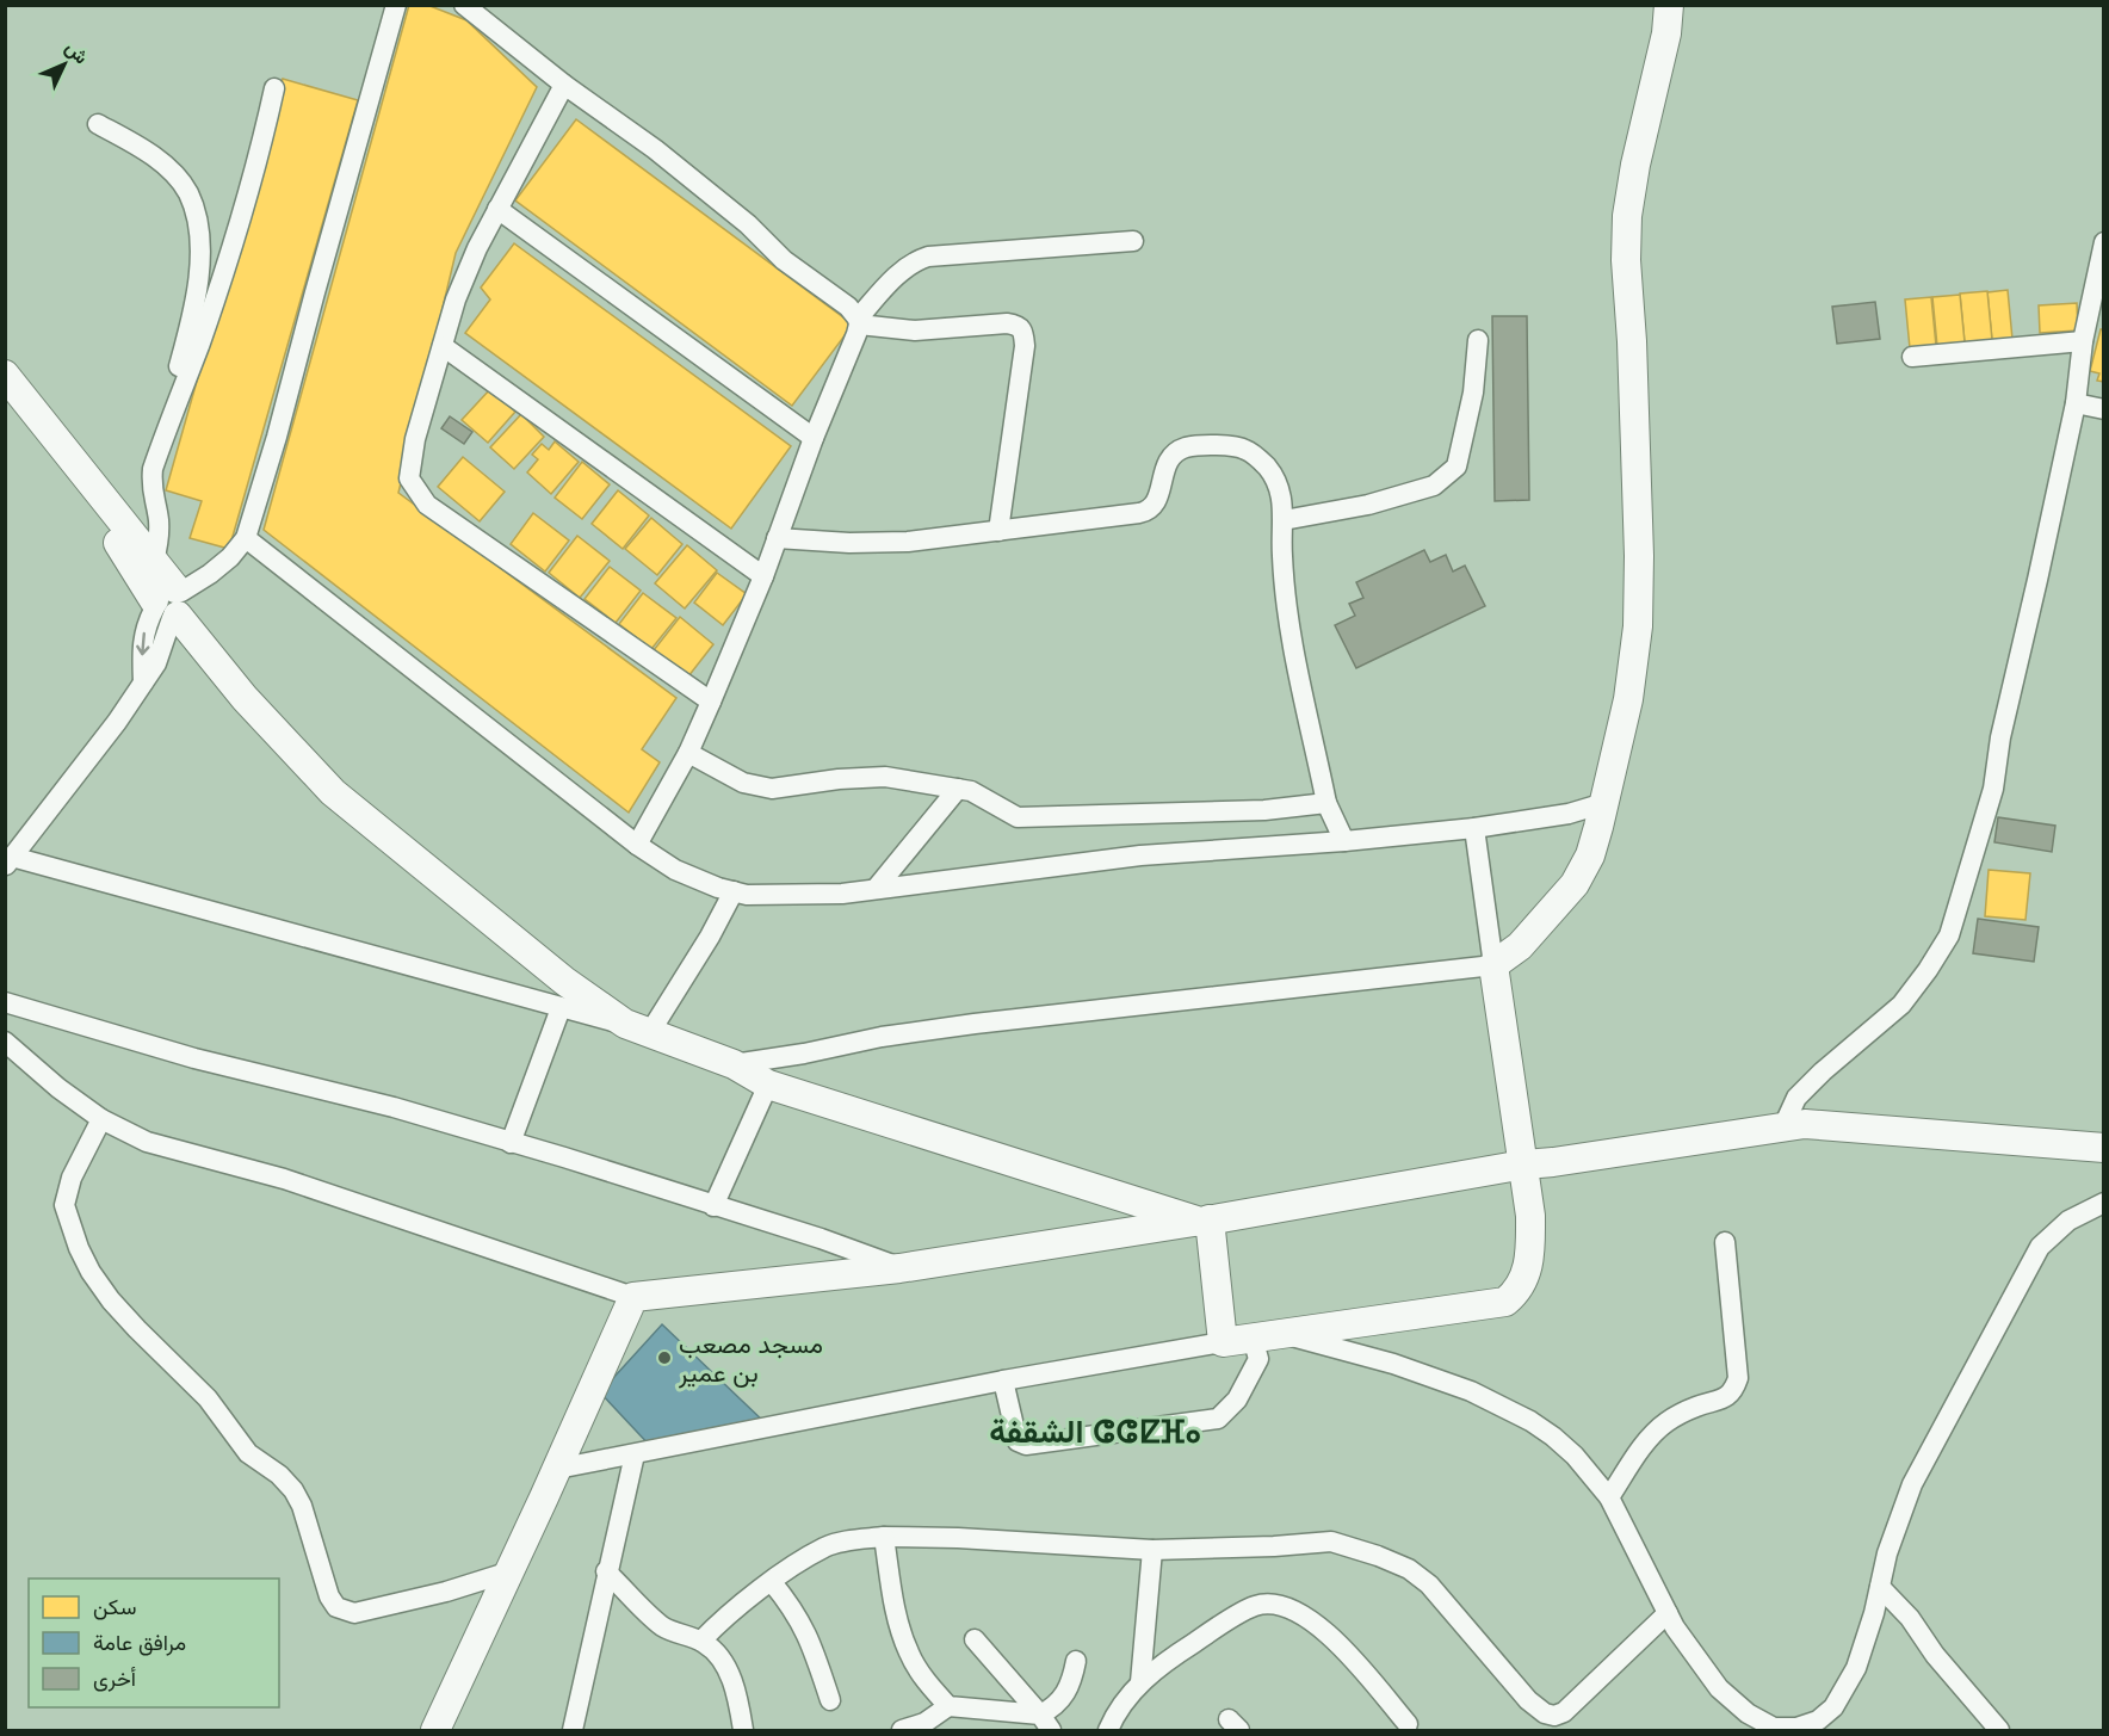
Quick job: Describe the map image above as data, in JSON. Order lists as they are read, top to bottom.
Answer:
{
  "districts": ["الشقفة ⵛⵛⵇⴼⴰ"],
  "places": ["مسجد مصعب بن عمير"],
  "legend": ["سكن", "مرافق عامة", "أخرى"],
  "north": "top right"
}
